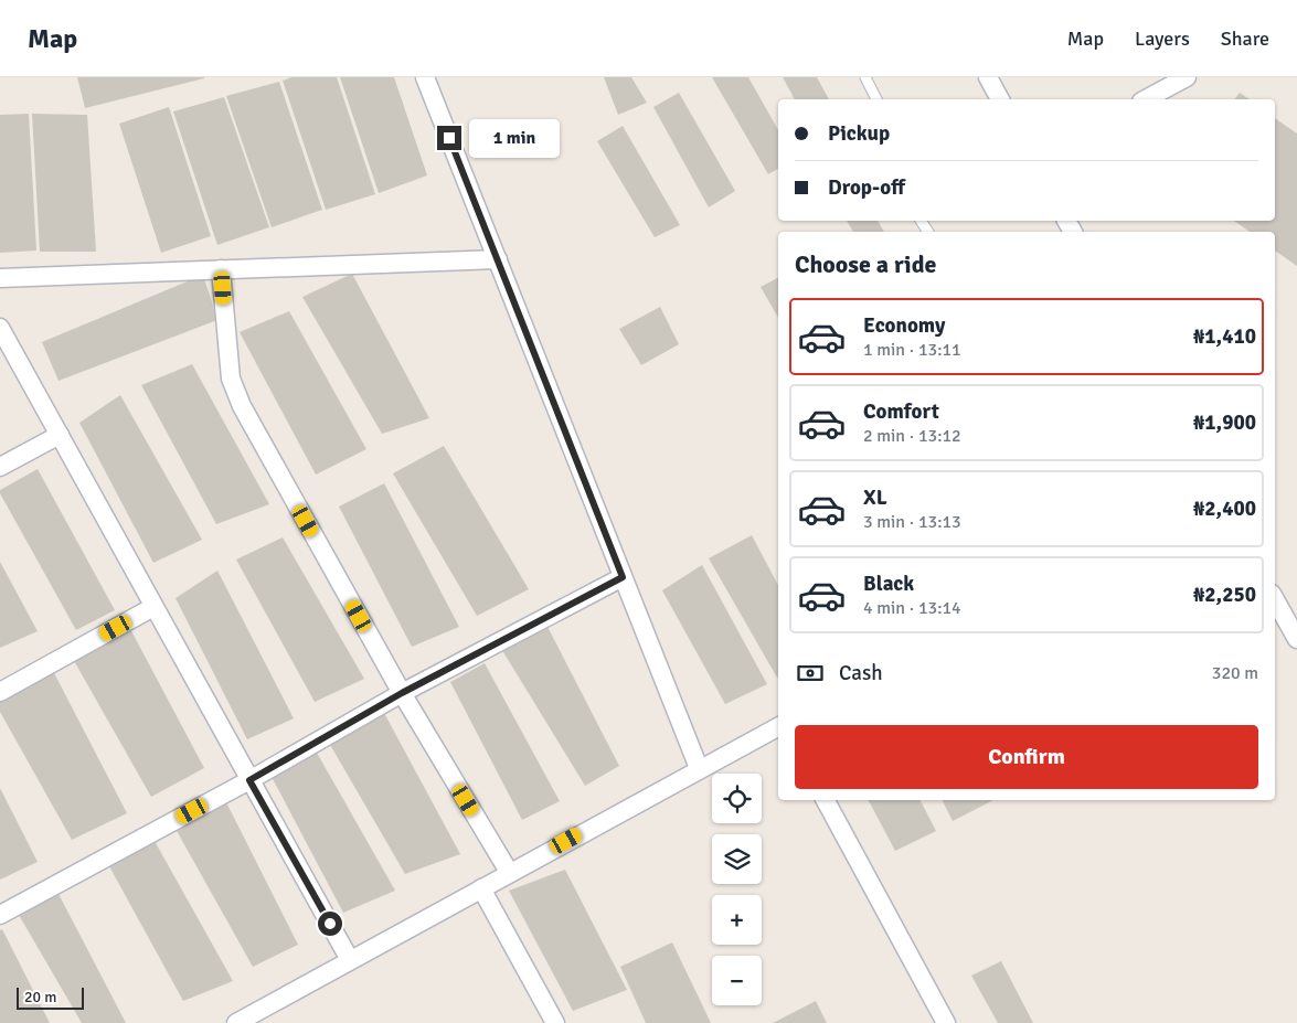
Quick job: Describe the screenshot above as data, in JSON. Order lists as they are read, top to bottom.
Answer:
{
  "scale_bar": "20 m",
  "page": {
    "header": "Map",
    "nav": ["Map", "Layers", "Share"],
    "banner": ["Pickup", "Drop-off"],
    "bubble": "1 min",
    "heading": "Choose a ride",
    "list": [
      {
        "name": "Economy",
        "note": "1 min · 13:11",
        "value": "₦1,410"
      },
      {
        "name": "Comfort",
        "note": "2 min · 13:12",
        "value": "₦1,900"
      },
      {
        "name": "XL",
        "note": "3 min · 13:13",
        "value": "₦2,400"
      },
      {
        "name": "Black",
        "note": "4 min · 13:14",
        "value": "₦2,250"
      }
    ],
    "pay": ["Cash", "320 m"],
    "buttons": "Confirm",
    "map_buttons": ["+", "−"],
    "scale": "20 m"
  }
}
